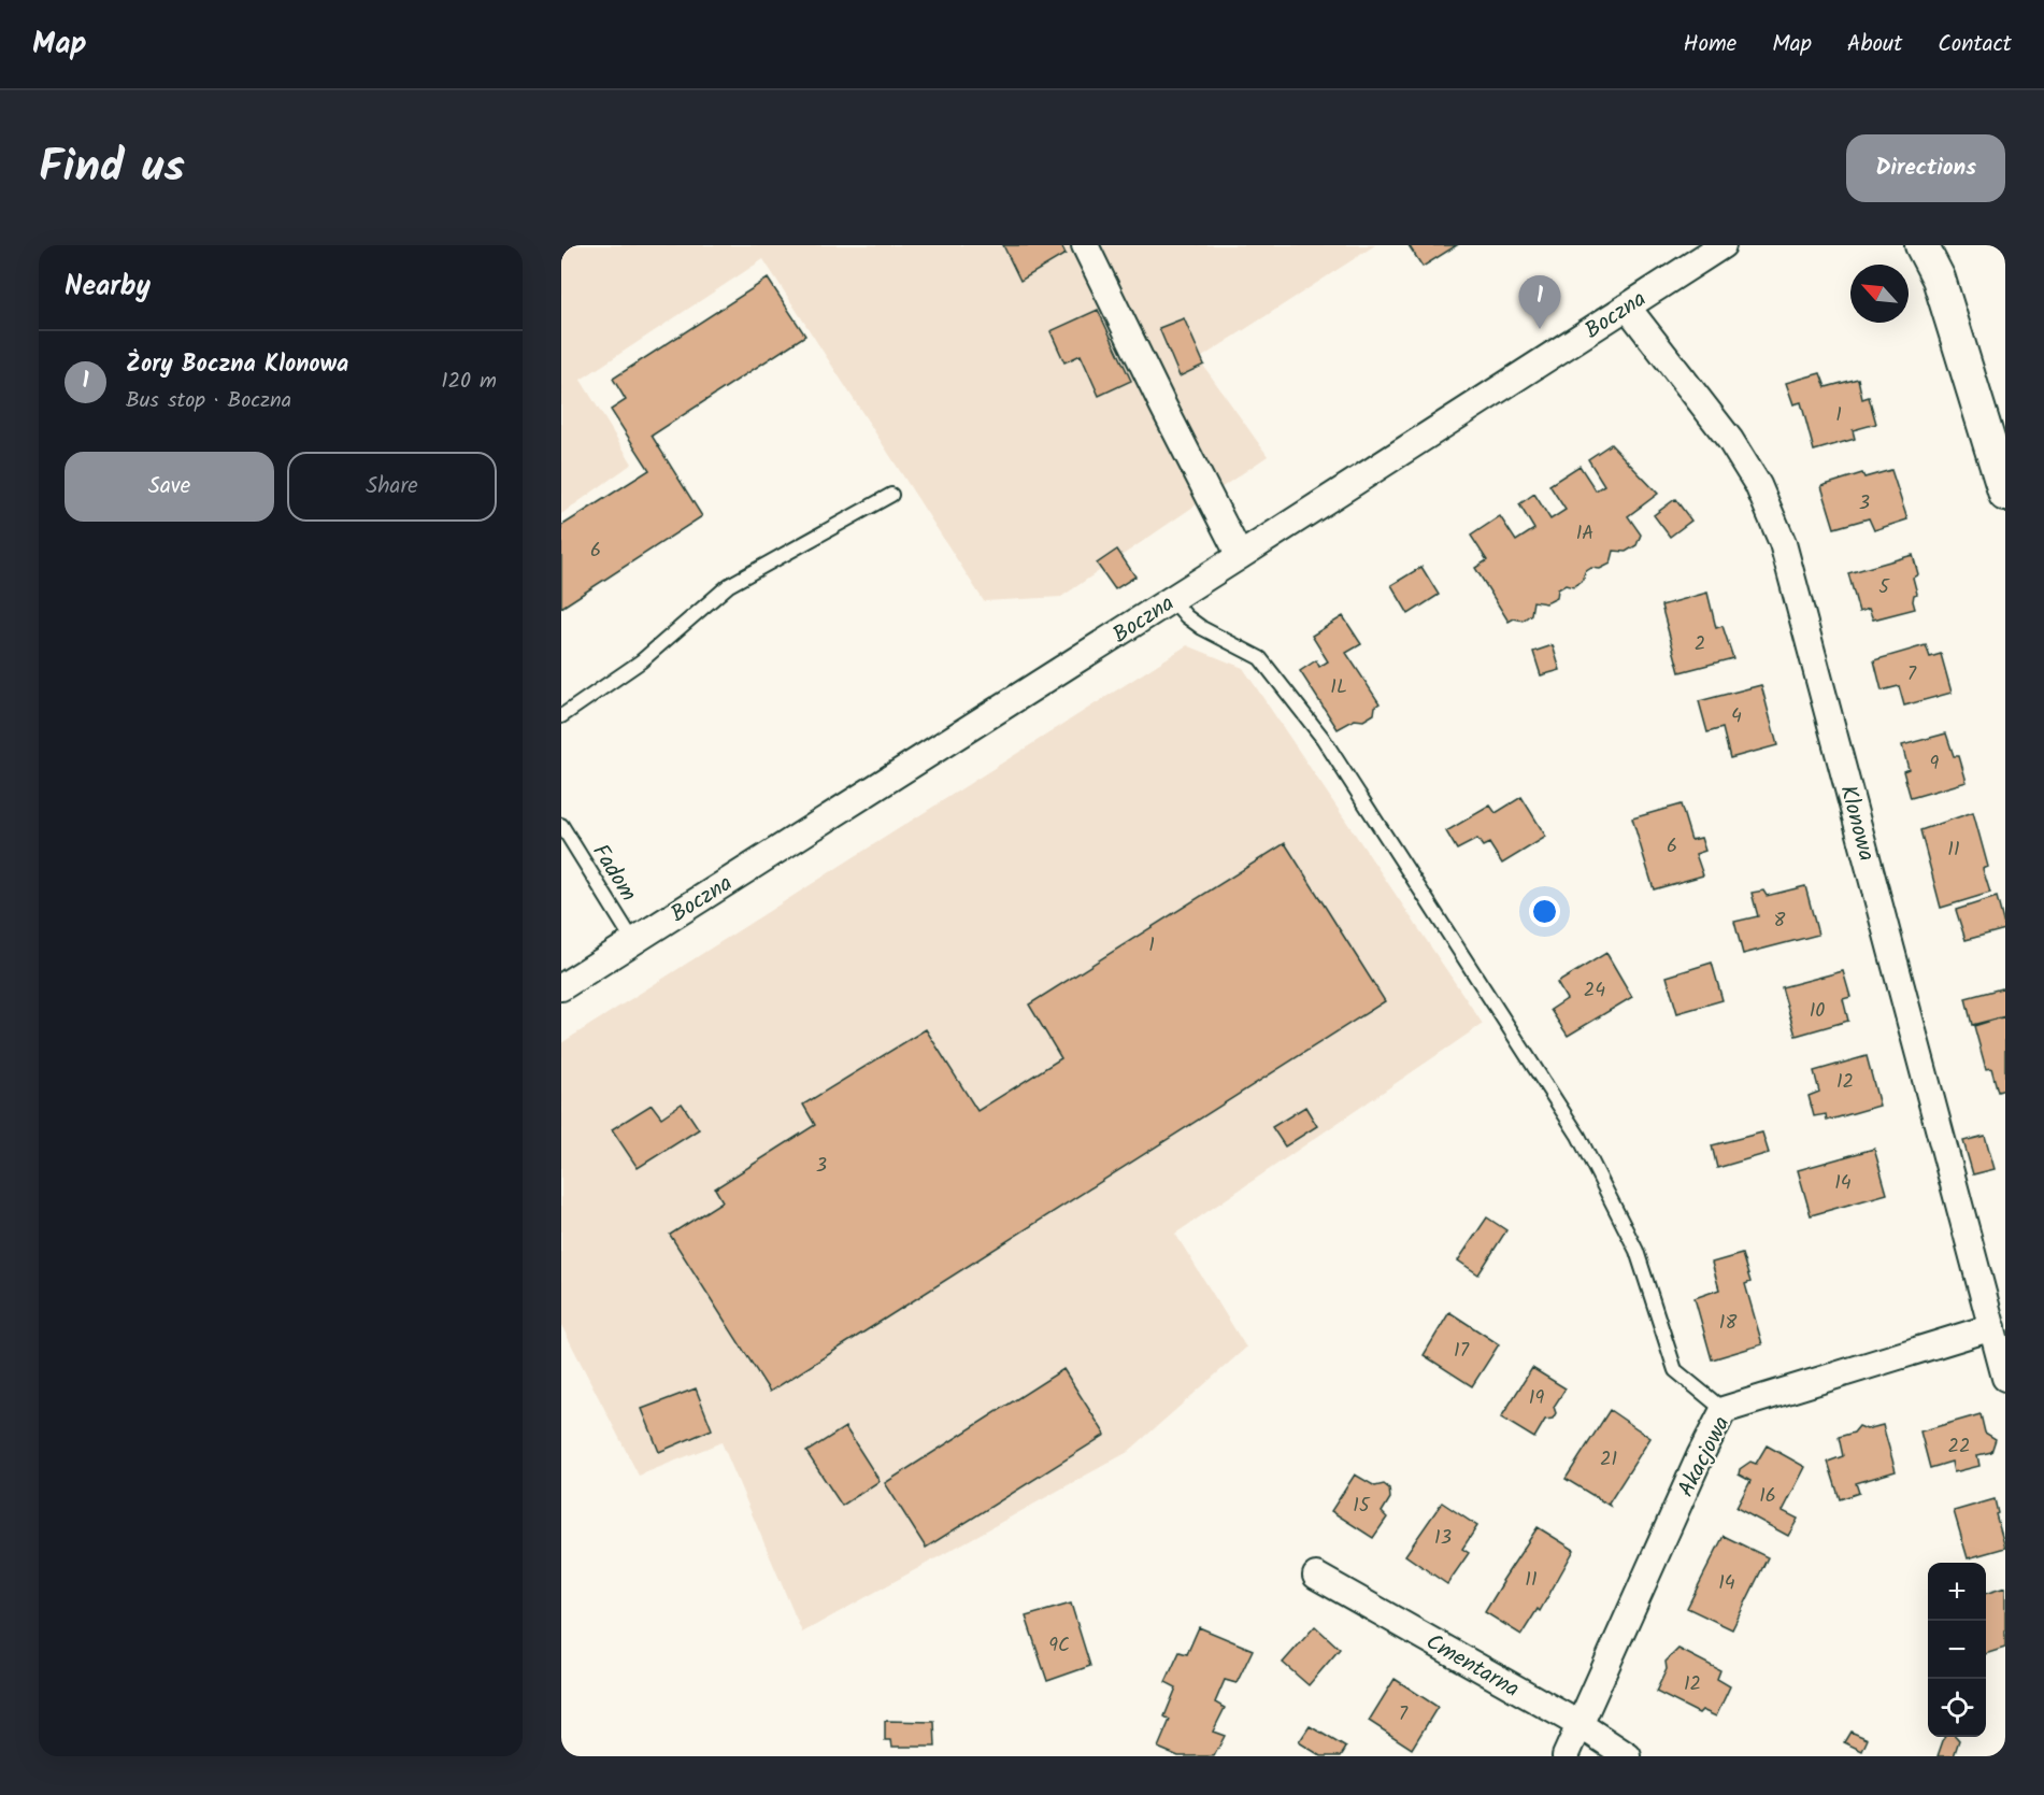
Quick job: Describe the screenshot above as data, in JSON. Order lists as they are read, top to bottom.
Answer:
{
  "streets": {
    "street": [
      "Boczna",
      "Klonowa",
      "Akacjowa",
      "Cmentarna"
    ],
    "lane": ["Fadom"]
  },
  "crossings": [
    ["Boczna", "Klonowa"],
    ["Boczna", "Fadom"],
    ["Klonowa", "Akacjowa"],
    ["Akacjowa", "Cmentarna"]
  ],
  "house_numbers": [
    "1",
    "3",
    "1A",
    "6",
    "5",
    "2",
    "7",
    "1L",
    "4",
    "9",
    "6",
    "11",
    "8",
    "1",
    "24",
    "10",
    "12",
    "3",
    "14",
    "18",
    "17",
    "19",
    "22",
    "21",
    "16",
    "15",
    "13",
    "11",
    "14",
    "9C",
    "12",
    "7"
  ],
  "north": "top left",
  "page": {
    "header": "Map",
    "nav": [
      "Home",
      "Map",
      "About",
      "Contact"
    ],
    "title": "Find us",
    "buttons": [
      "Directions",
      ["Save", "Share"]
    ],
    "heading": "Nearby",
    "pins": "1",
    "list": [
      {
        "mark": "1",
        "name": "Żory Boczna Klonowa",
        "note": "Bus stop · Boczna",
        "value": "120 m"
      }
    ],
    "map_buttons": ["+", "−"]
  }
}
